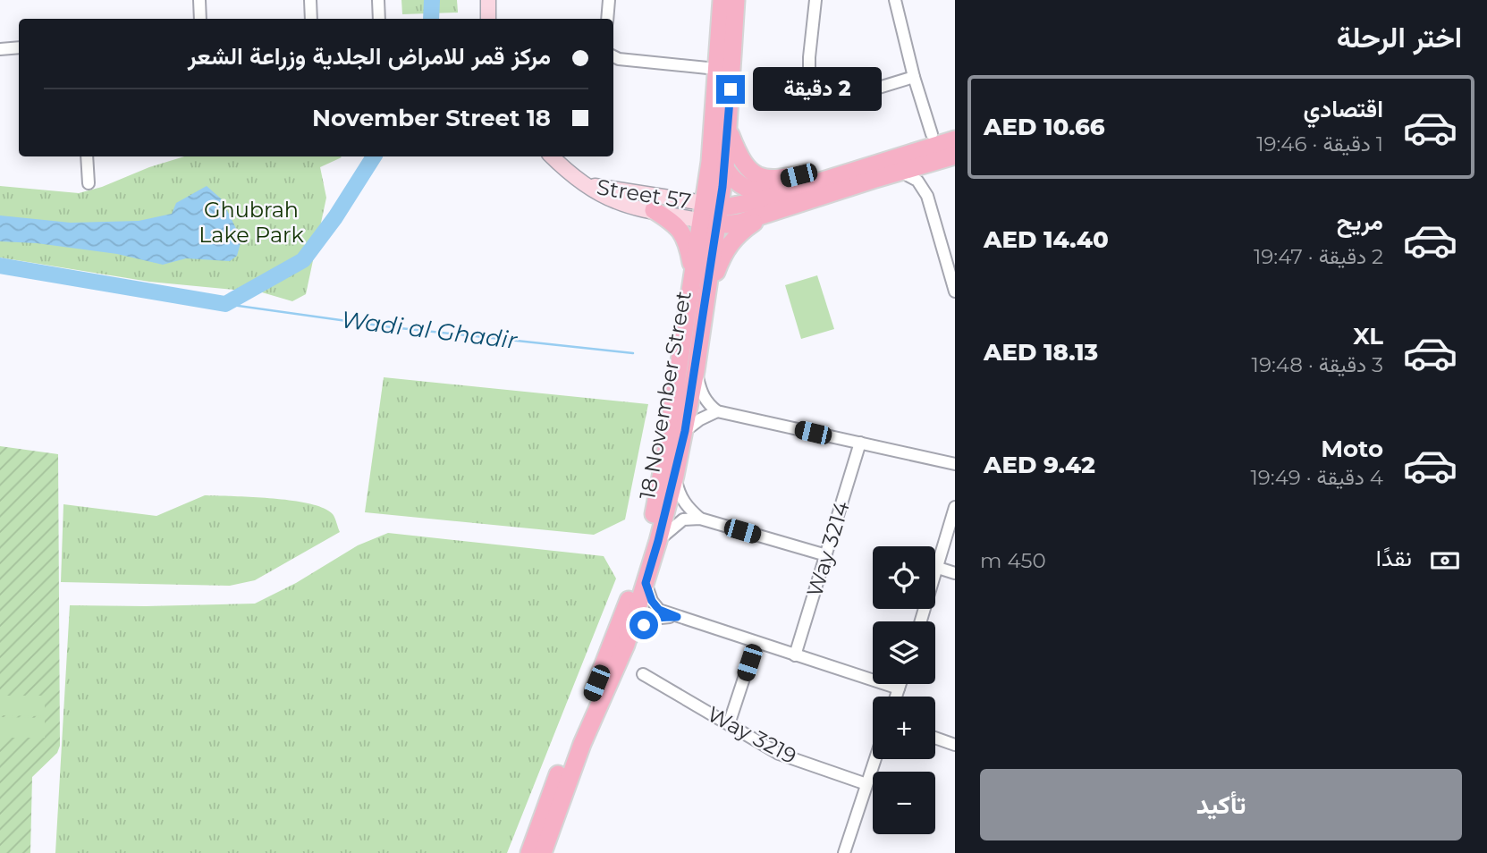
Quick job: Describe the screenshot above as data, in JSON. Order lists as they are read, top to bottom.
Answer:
{
  "streets": {
    "main road": ["18 November Street"],
    "street": ["Street 57", "Way 3214", "Way 3219"]
  },
  "crossings": [
    ["Street 57", "18 November Street"]
  ],
  "water": ["Wadi al Ghadir"],
  "parks": ["Ghubrah Lake Park"],
  "page": {
    "heading": "اختر الرحلة",
    "banner": ["مركز قمر للامراض الجلدية وزراعة الشعر", "18 November Street"],
    "bubble": "2 دقيقة",
    "list": [
      {
        "name": "اقتصادي",
        "note": "1 دقيقة · 19:46",
        "value": "AED 10.66"
      },
      {
        "name": "مريح",
        "note": "2 دقيقة · 19:47",
        "value": "AED 14.40"
      },
      {
        "name": "XL",
        "note": "3 دقيقة · 19:48",
        "value": "AED 18.13"
      },
      {
        "name": "Moto",
        "note": "4 دقيقة · 19:49",
        "value": "AED 9.42"
      }
    ],
    "pay": ["نقدًا", "450 m"],
    "map_buttons": ["+", "−"],
    "buttons": "تأكيد"
  }
}
